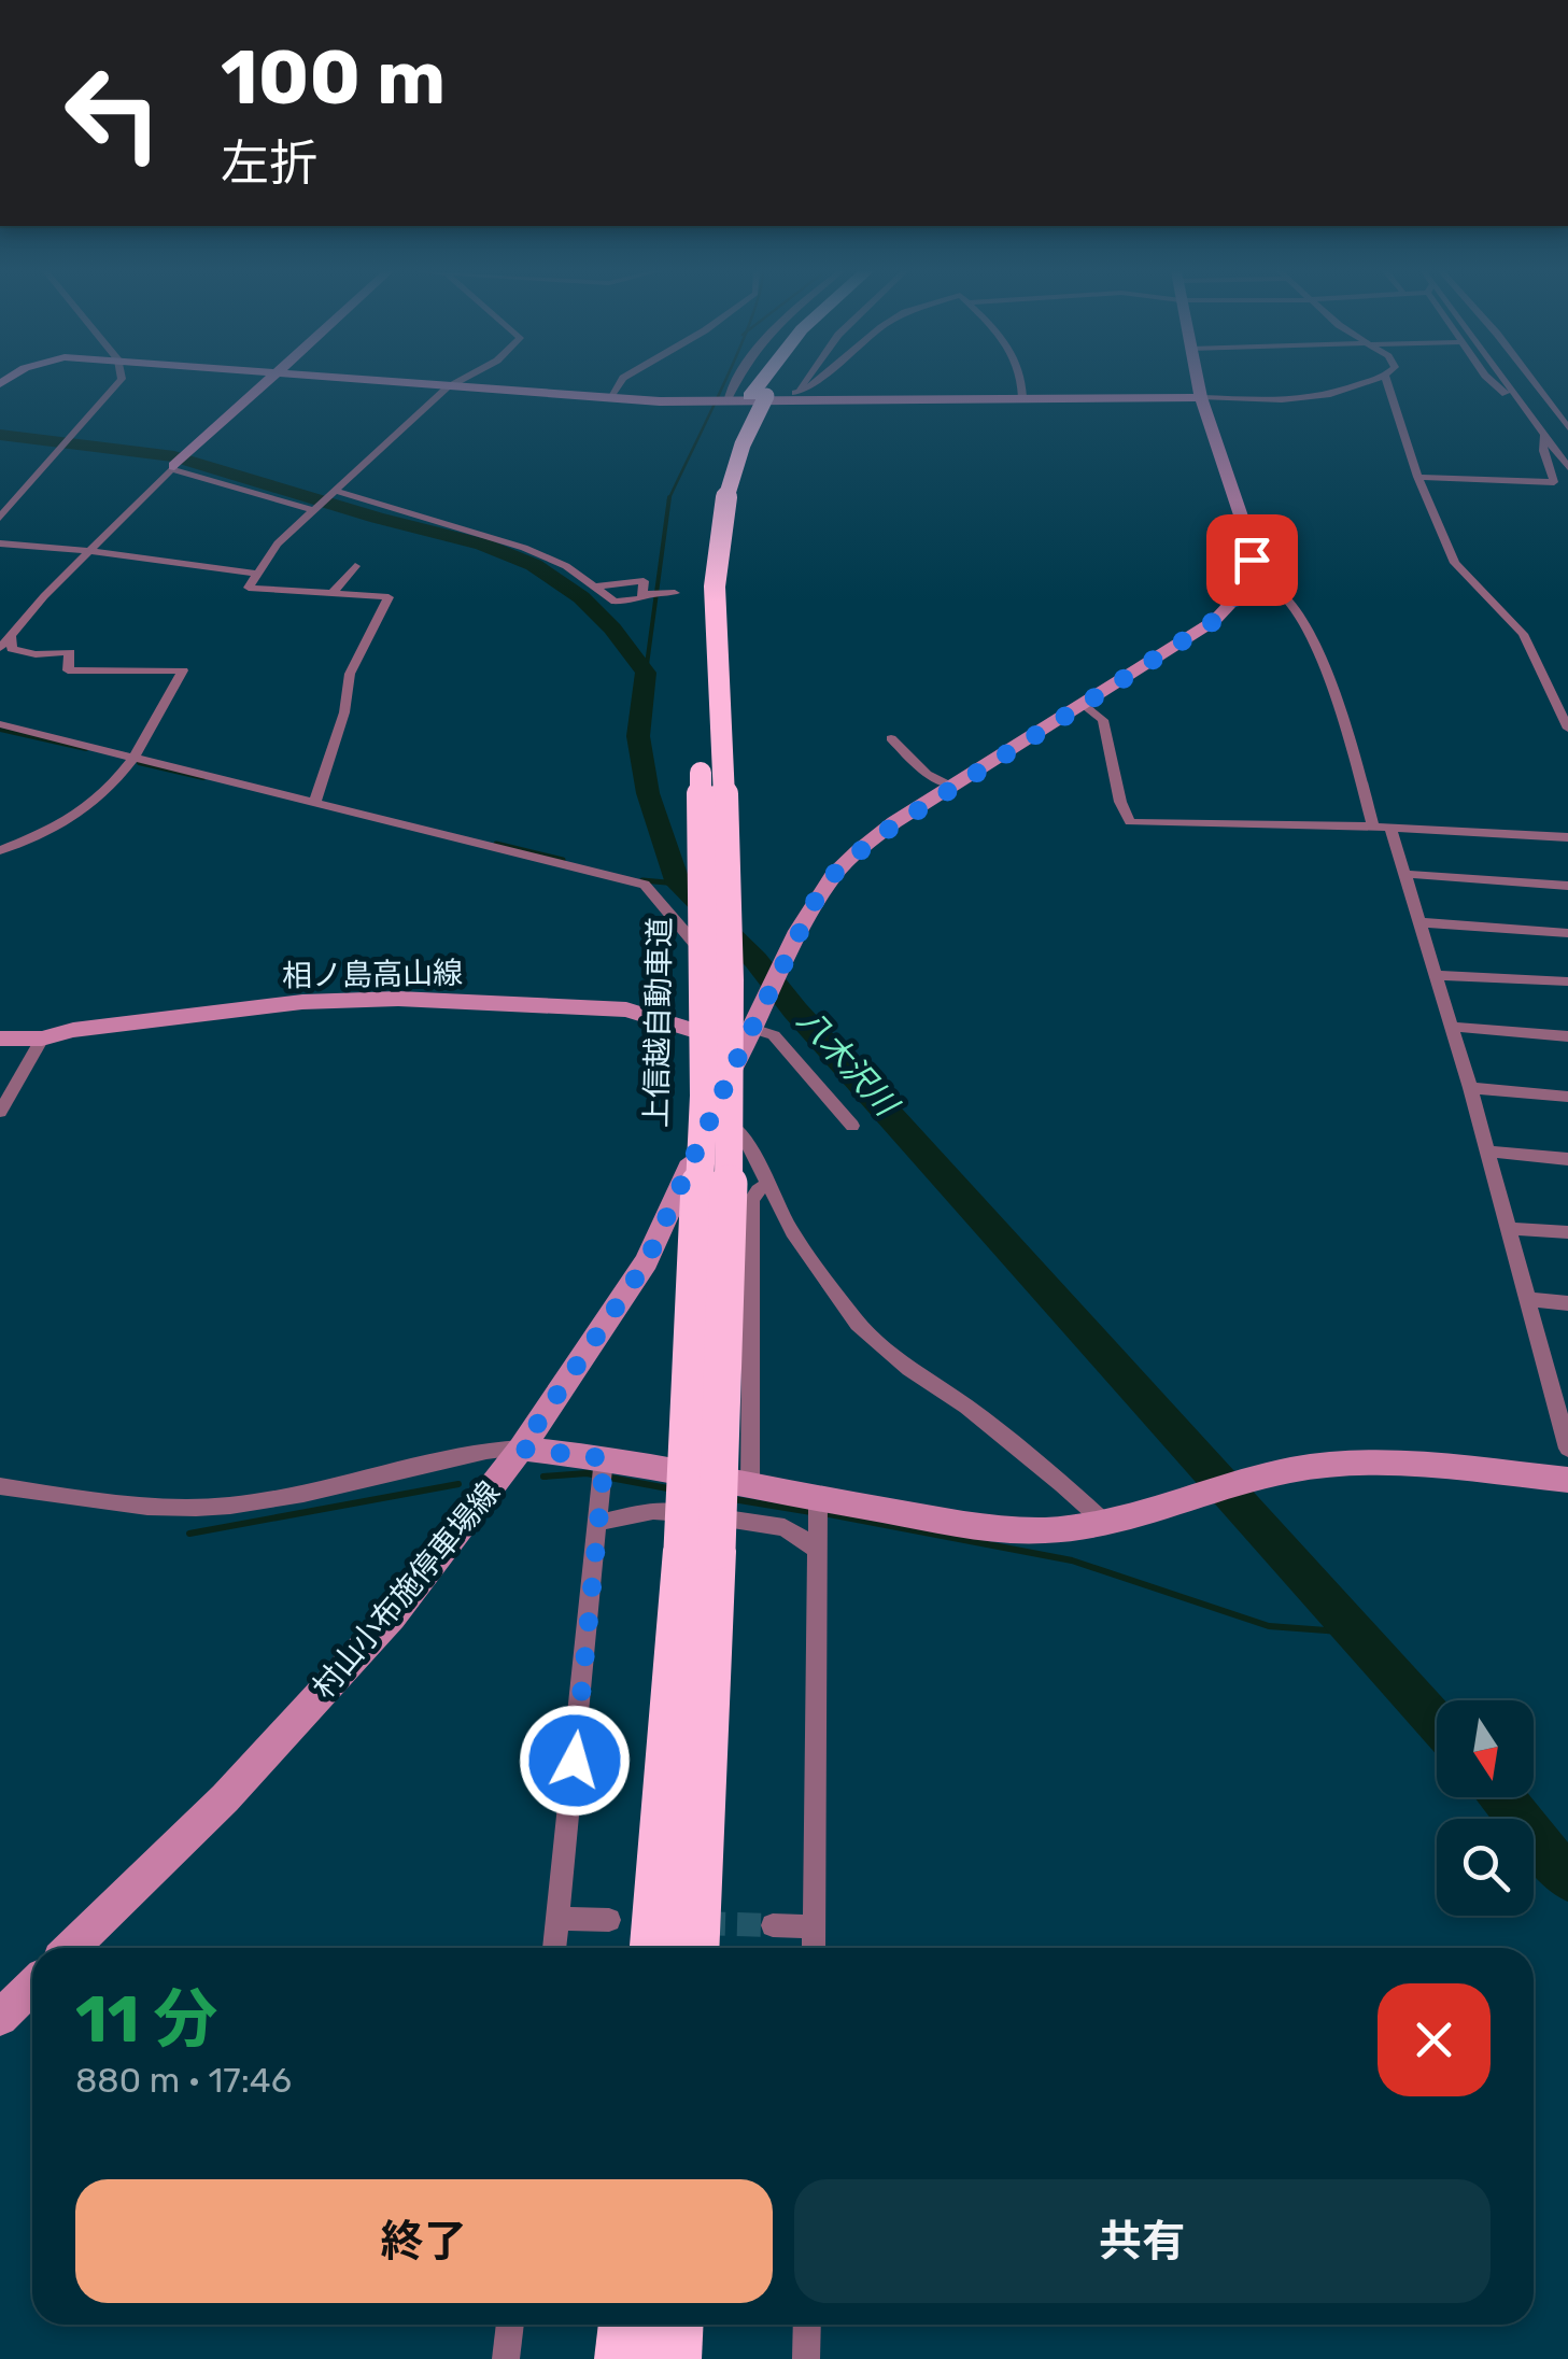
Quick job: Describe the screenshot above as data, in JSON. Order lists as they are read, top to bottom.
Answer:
{
  "streets": {
    "main road": ["相ノ島高山線", "村山小布施停車場線"]
  },
  "crossings": [
    ["相ノ島高山線", "村山小布施停車場線"]
  ],
  "water": ["八木沢川"],
  "north": "bottom",
  "page": {
    "turn": ["100 m", "左折"],
    "heading": ["11 分", "880 m · 17:46"],
    "buttons": ["終了", "共有"]
  }
}
